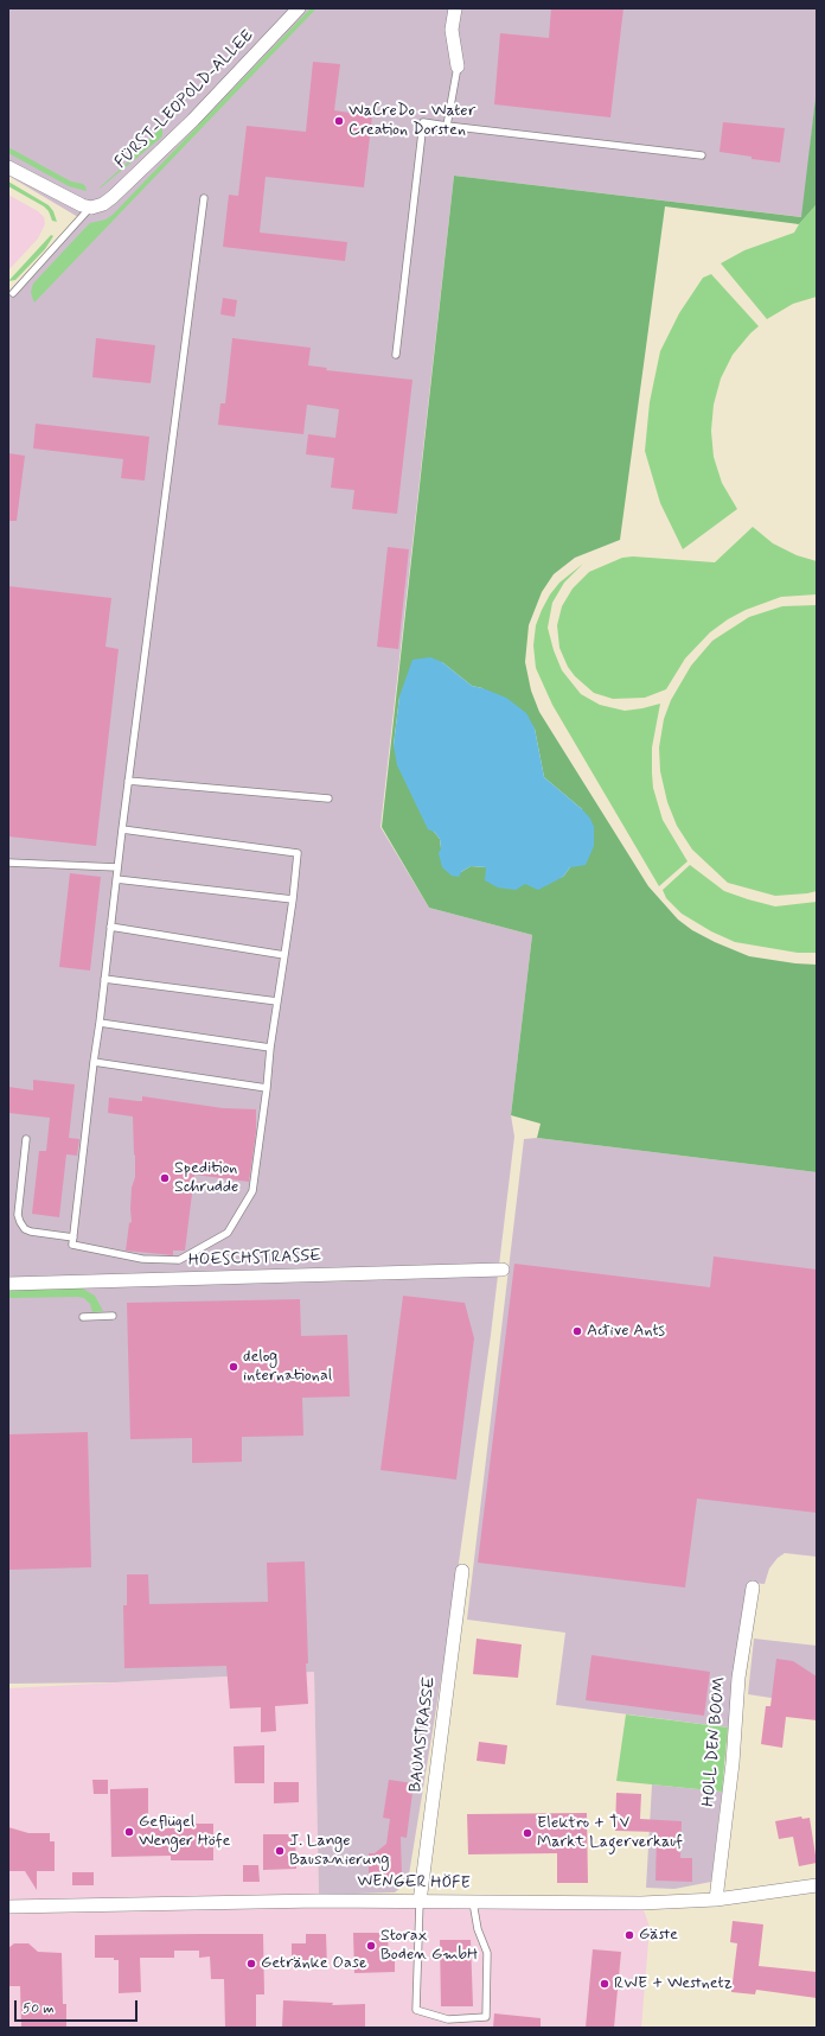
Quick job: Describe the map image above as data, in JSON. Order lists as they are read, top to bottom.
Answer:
{
  "streets": {
    "street": [
      "FÜRST-LEOPOLD-ALLEE",
      "HOESCHSTRASSE",
      "BAUMSTRASSE",
      "HOLL DEN BOOM",
      "WENGER HÖFE"
    ]
  },
  "crossings": [
    ["BAUMSTRASSE", "WENGER HÖFE"],
    ["HOLL DEN BOOM", "WENGER HÖFE"]
  ],
  "places": [
    "WaCreDo - Water Creation Dorsten",
    "Spedition Schrudde",
    "Active Ants",
    "delog international",
    "Geflügel Wenger Höfe",
    "Elektro + TV Markt Lagerverkauf",
    "J. Lange Bausanierung",
    "Gäste",
    "Storax Boden GmbH",
    "Getränke Oase",
    "RWE + Westnetz"
  ],
  "scale_bar": "50 m"
}
